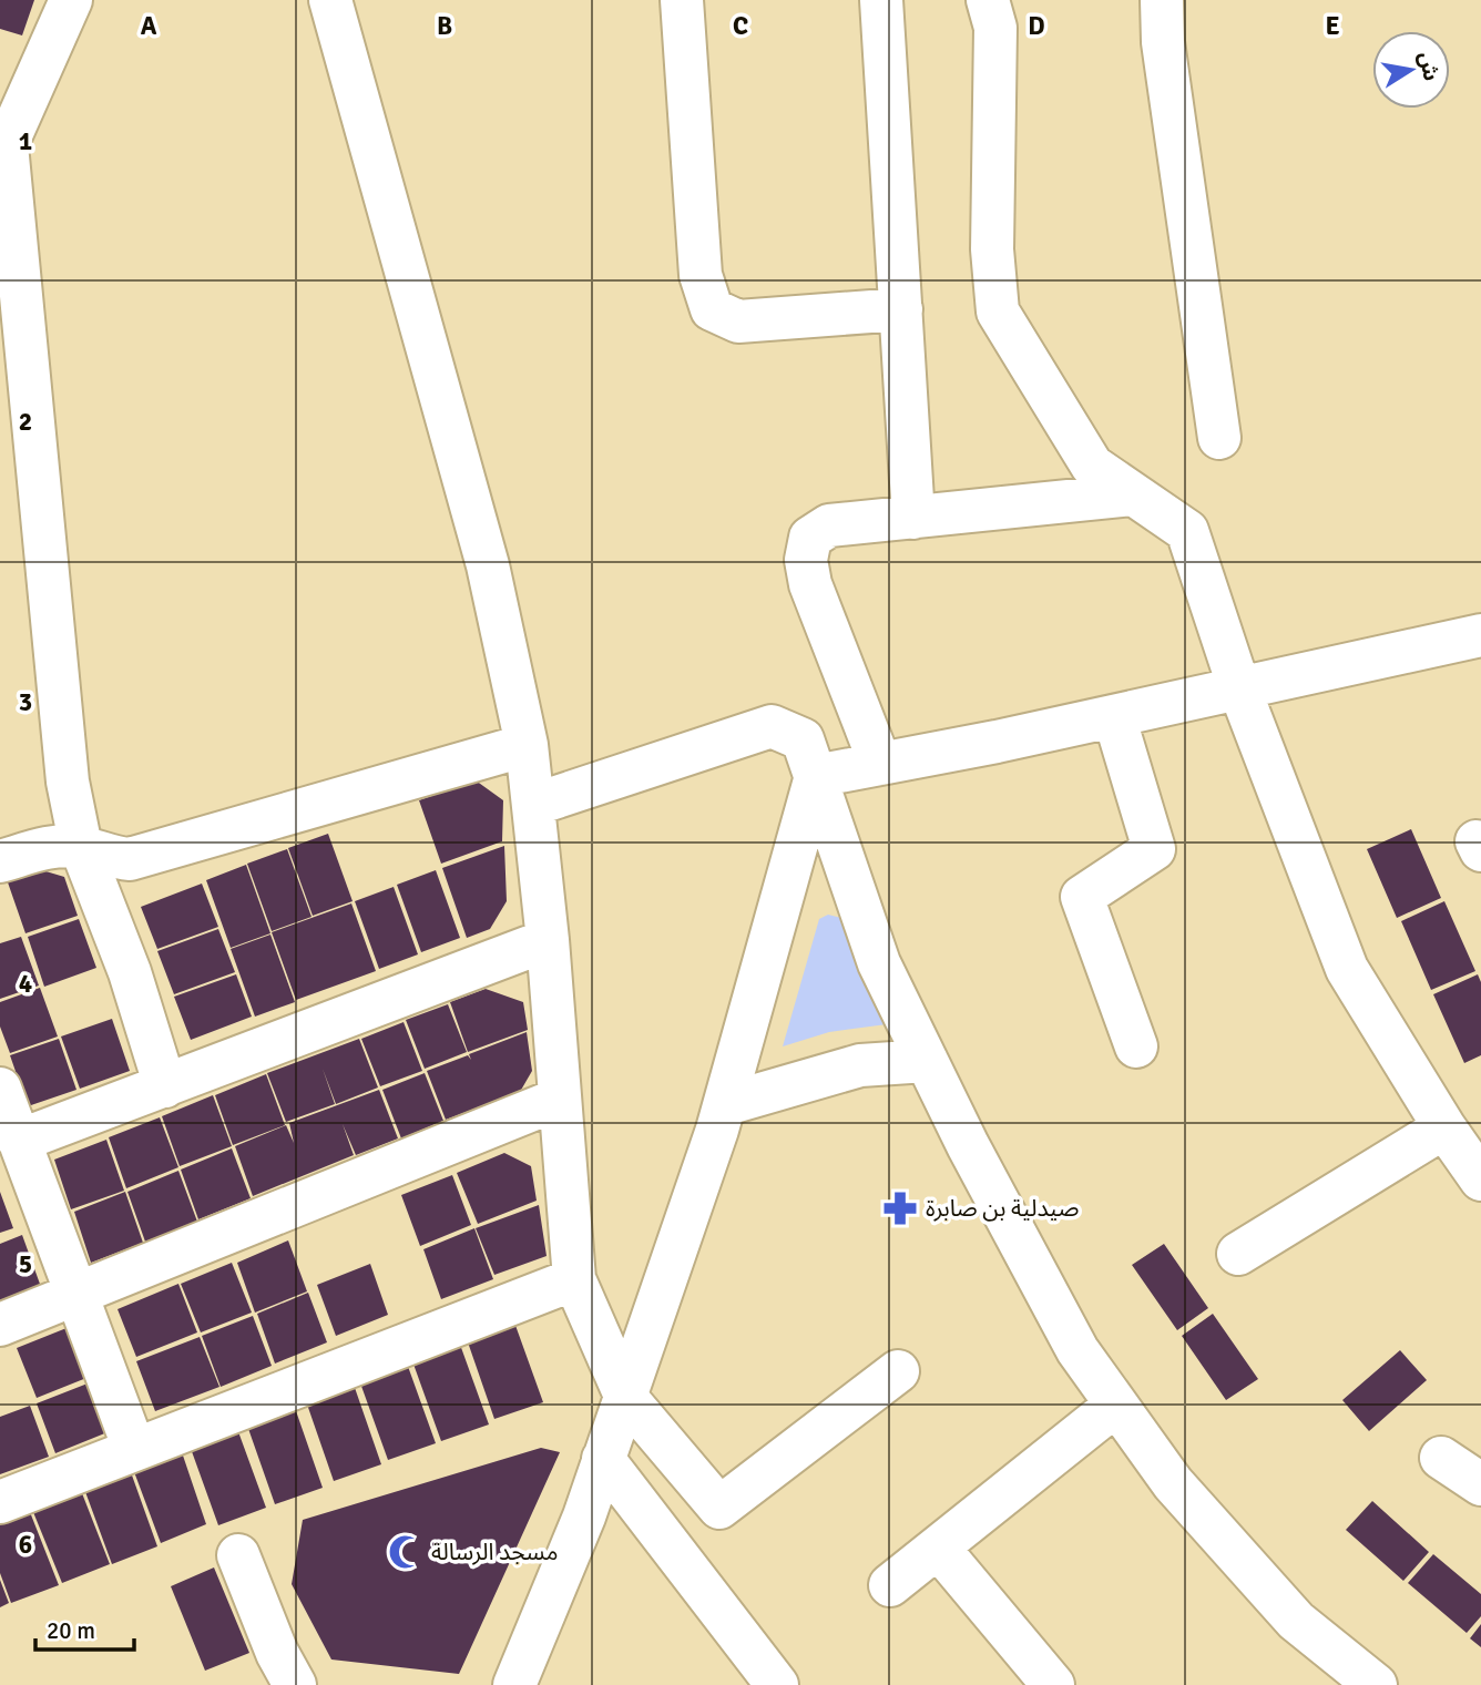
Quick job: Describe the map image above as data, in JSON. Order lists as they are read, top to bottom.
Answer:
{
  "places": {
    "pharmacy": ["صيدلية بن صابرة"],
    "mosque": ["مسجد الرسالة"]
  },
  "scale_bar": "20 m",
  "north": "right",
  "grid": {
    "columns": [
      "A",
      "B",
      "C",
      "D",
      "E"
    ],
    "rows": [
      "1",
      "2",
      "3",
      "4",
      "5",
      "6"
    ]
  }
}
